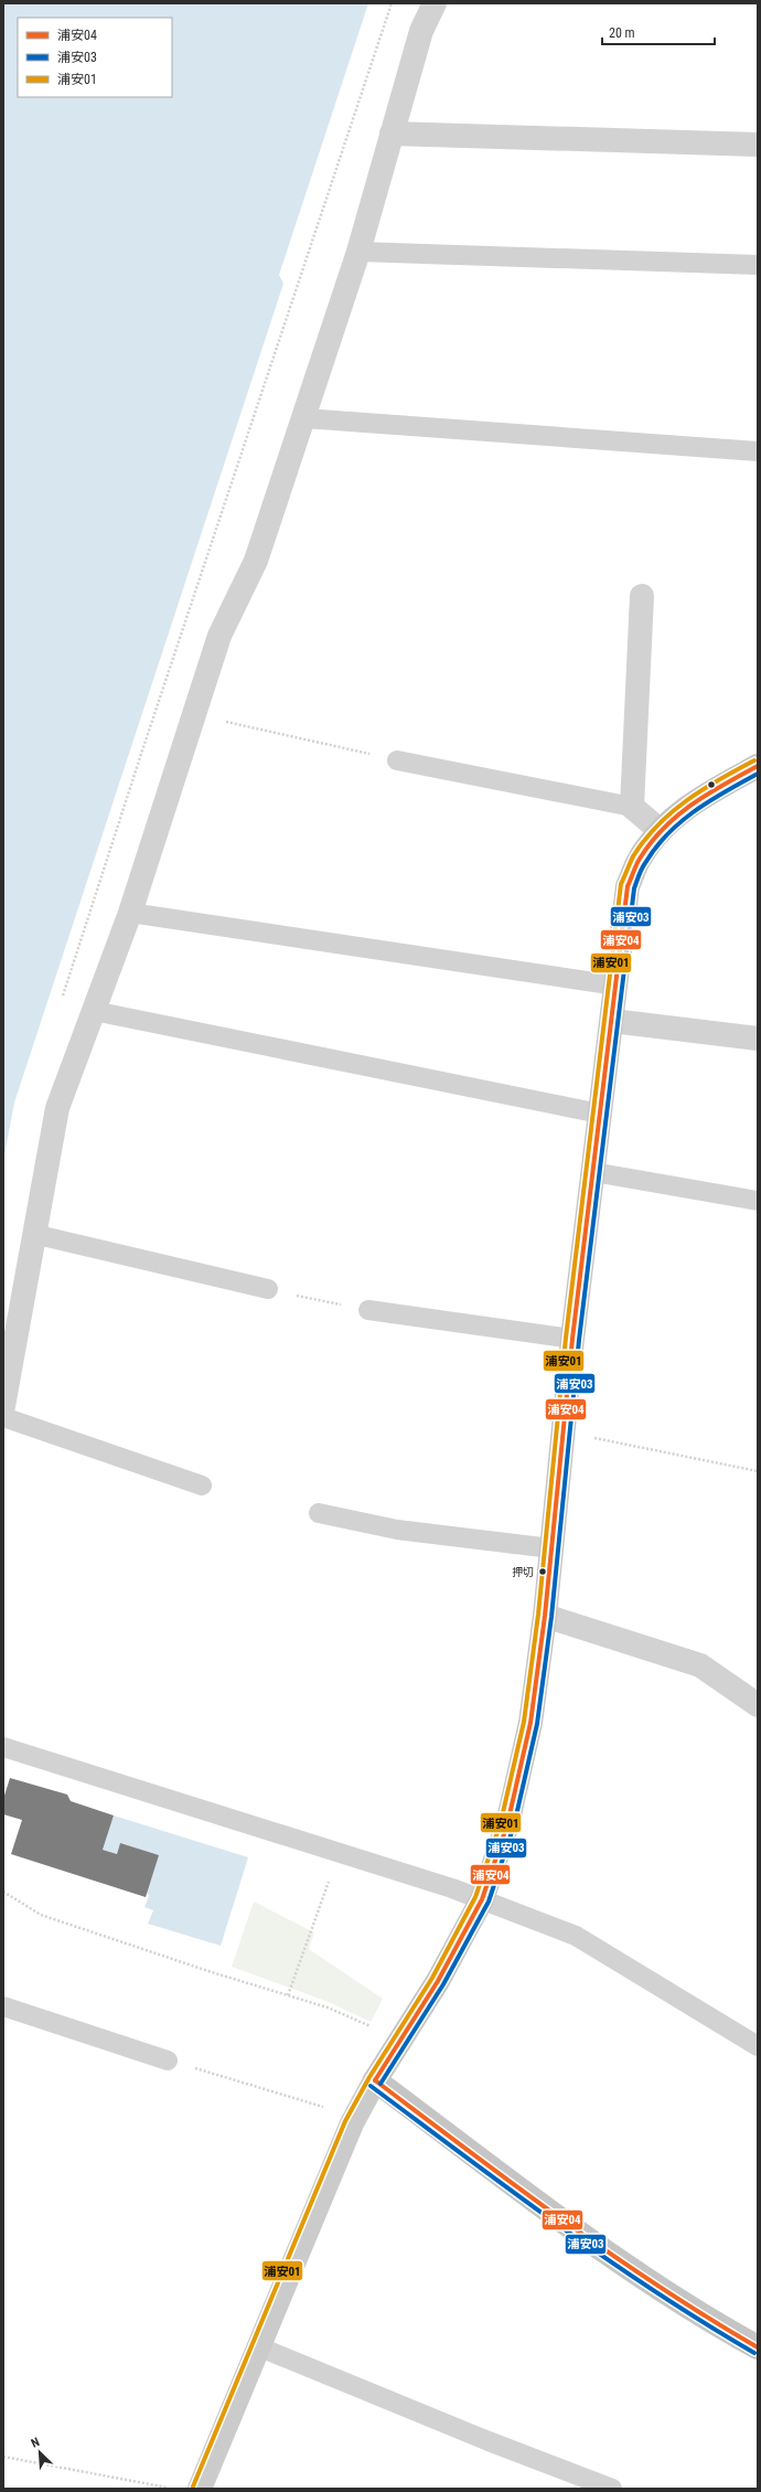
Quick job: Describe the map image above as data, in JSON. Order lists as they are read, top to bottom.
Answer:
{
  "places": ["押切"],
  "lines": ["transit line 浦安01", "transit line 浦安04", "transit line 浦安03"],
  "legend": ["浦安04", "浦安03", "浦安01"],
  "scale_bar": "20 m",
  "north": "top left"
}
